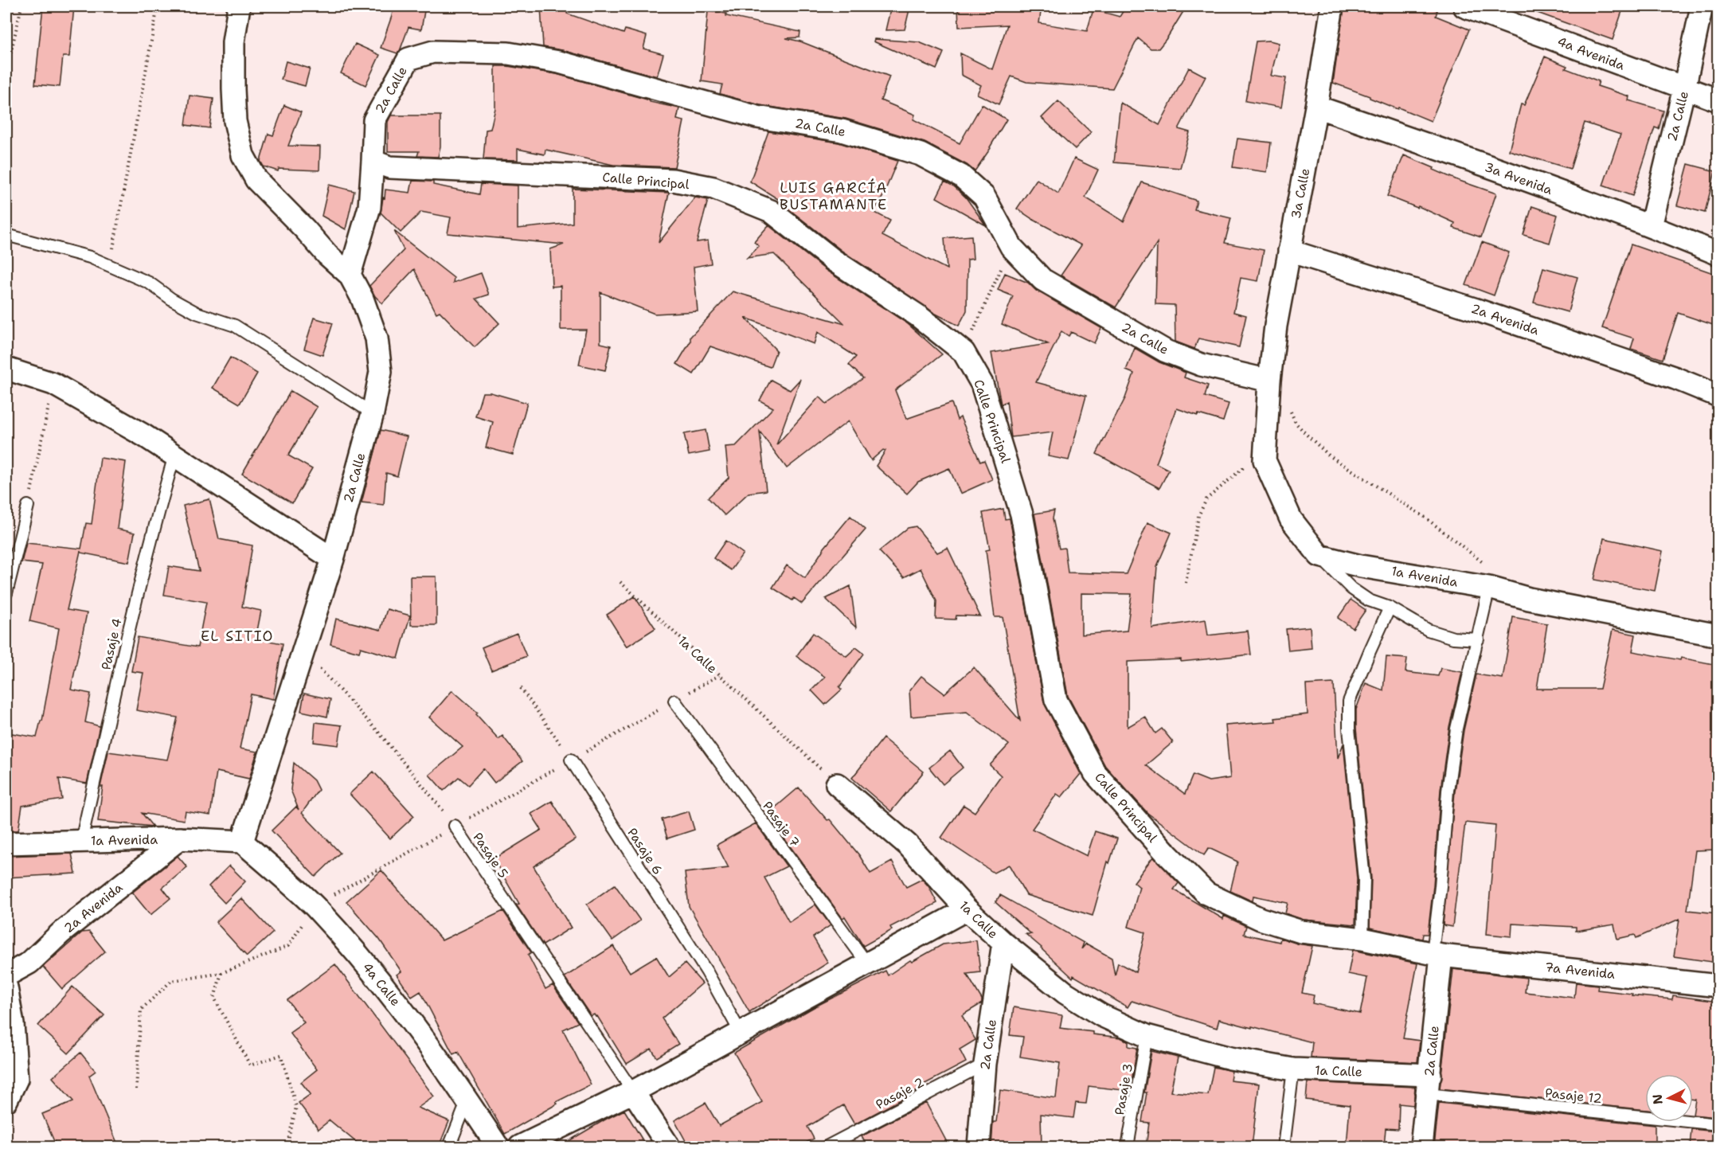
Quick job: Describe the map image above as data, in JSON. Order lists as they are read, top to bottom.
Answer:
{
  "streets": {
    "street": [
      "4a Avenida",
      "2a Calle",
      "3a Avenida",
      "Calle Principal",
      "3a Calle",
      "2a Avenida",
      "1a Avenida",
      "1a Calle",
      "7a Avenida",
      "4a Calle"
    ],
    "lane": [
      "Pasaje 4",
      "Pasaje 7",
      "Pasaje 6",
      "Pasaje 5",
      "Pasaje 3",
      "Pasaje 2",
      "Pasaje 12"
    ]
  },
  "crossings": [
    ["4a Avenida", "2a Calle"],
    ["2a Calle", "3a Avenida"],
    ["2a Calle", "Calle Principal"],
    ["2a Calle", "3a Calle"],
    ["2a Calle", "1a Avenida"],
    ["2a Calle", "1a Calle"],
    ["2a Calle", "Pasaje 5"],
    ["2a Calle", "7a Avenida"],
    ["2a Calle", "4a Calle"],
    ["2a Calle", "Pasaje 2"],
    ["2a Calle", "Pasaje 12"],
    ["3a Avenida", "3a Calle"],
    ["Calle Principal", "7a Avenida"],
    ["3a Calle", "2a Avenida"],
    ["2a Avenida", "1a Avenida"],
    ["1a Avenida", "Pasaje 4"],
    ["1a Avenida", "4a Calle"],
    ["1a Calle", "Pasaje 3"],
    ["1a Calle", "Pasaje 12"]
  ],
  "districts": ["LUIS GARCÍA BUSTAMANTE", "EL SITIO"],
  "north": "left"
}
